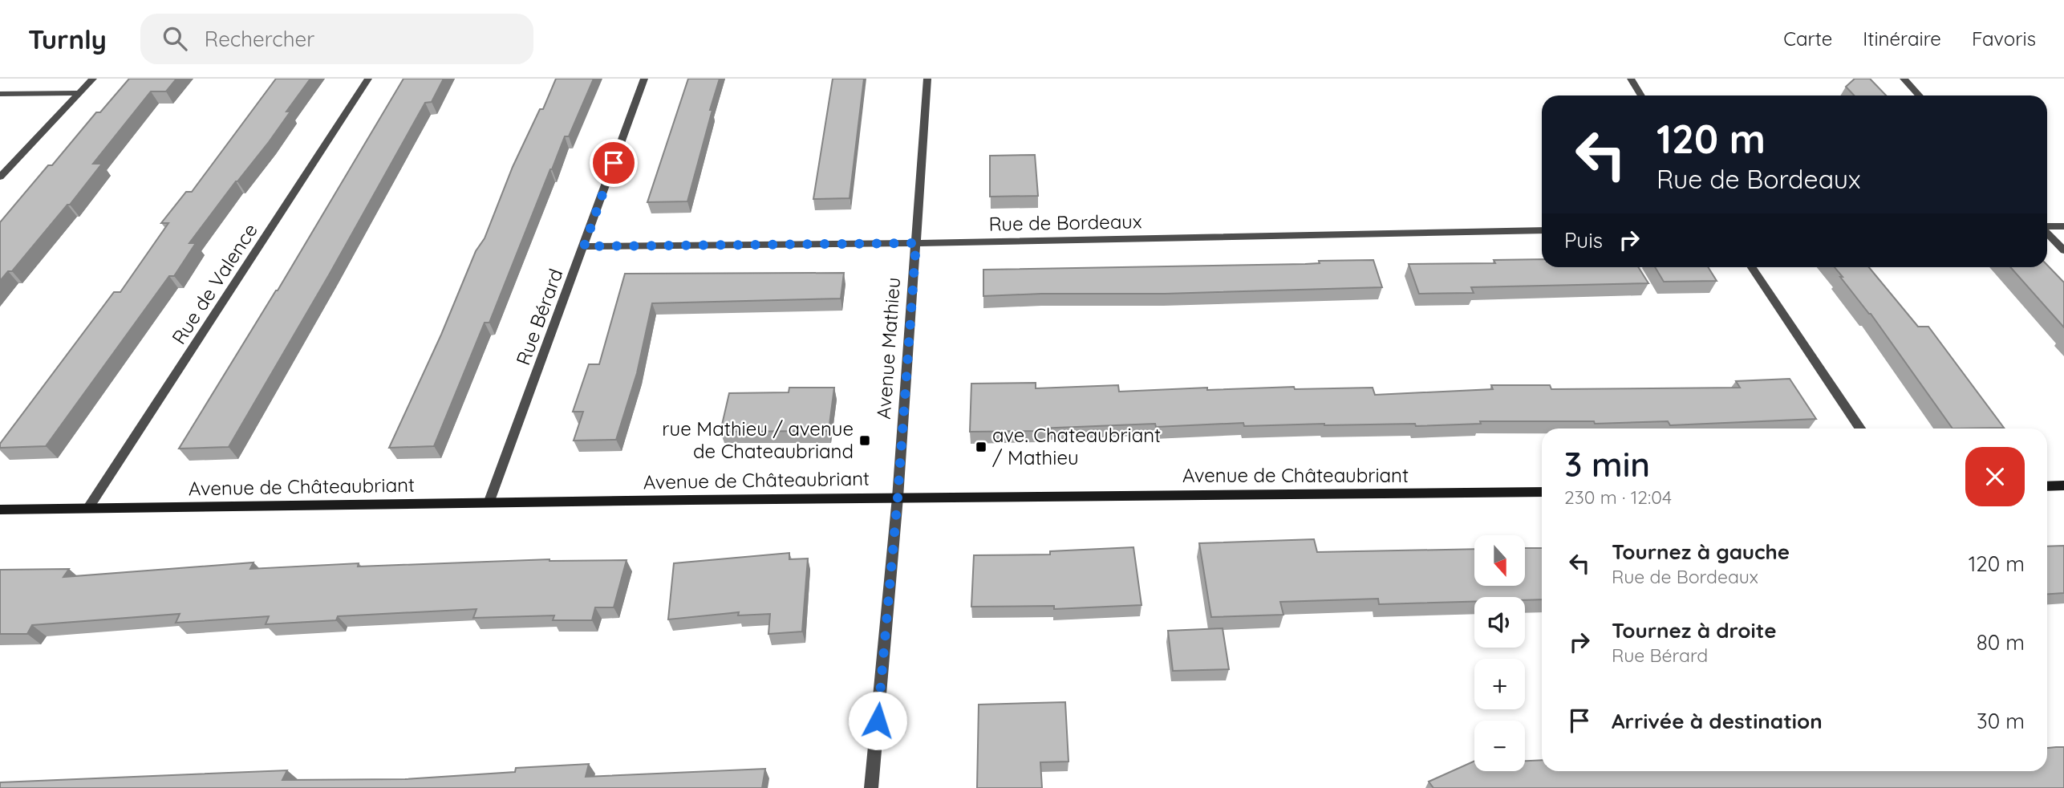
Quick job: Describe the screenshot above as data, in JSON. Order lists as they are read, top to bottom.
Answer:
{
  "streets": {
    "street": [
      "Rue de Bordeaux",
      "Rue de Valence",
      "Rue Bérard",
      "Avenue Mathieu",
      "Avenue de Châteaubriant"
    ]
  },
  "crossings": [
    ["Rue de Bordeaux", "Rue Bérard"],
    ["Rue de Bordeaux", "Avenue Mathieu"],
    ["Rue de Valence", "Avenue de Châteaubriant"],
    ["Rue Bérard", "Avenue de Châteaubriant"],
    ["Avenue Mathieu", "Avenue de Châteaubriant"]
  ],
  "places": {
    "transit": ["rue Mathieu / avenue de Chateaubriand", "ave. Chateaubriant / Mathieu"]
  },
  "north": "bottom",
  "page": {
    "header": "Turnly",
    "search": "Rechercher",
    "nav": ["Carte", "Itinéraire", "Favoris"],
    "turn": ["120 m", "Rue de Bordeaux"],
    "then": "Puis",
    "heading": ["3 min", "230 m · 12:04"],
    "list": [
      {
        "name": "Tournez à gauche",
        "note": "Rue de Bordeaux",
        "value": "120 m"
      },
      {
        "name": "Tournez à droite",
        "note": "Rue Bérard",
        "value": "80 m"
      },
      {
        "name": "Arrivée à destination",
        "value": "30 m"
      }
    ],
    "map_buttons": ["+", "−"]
  }
}
